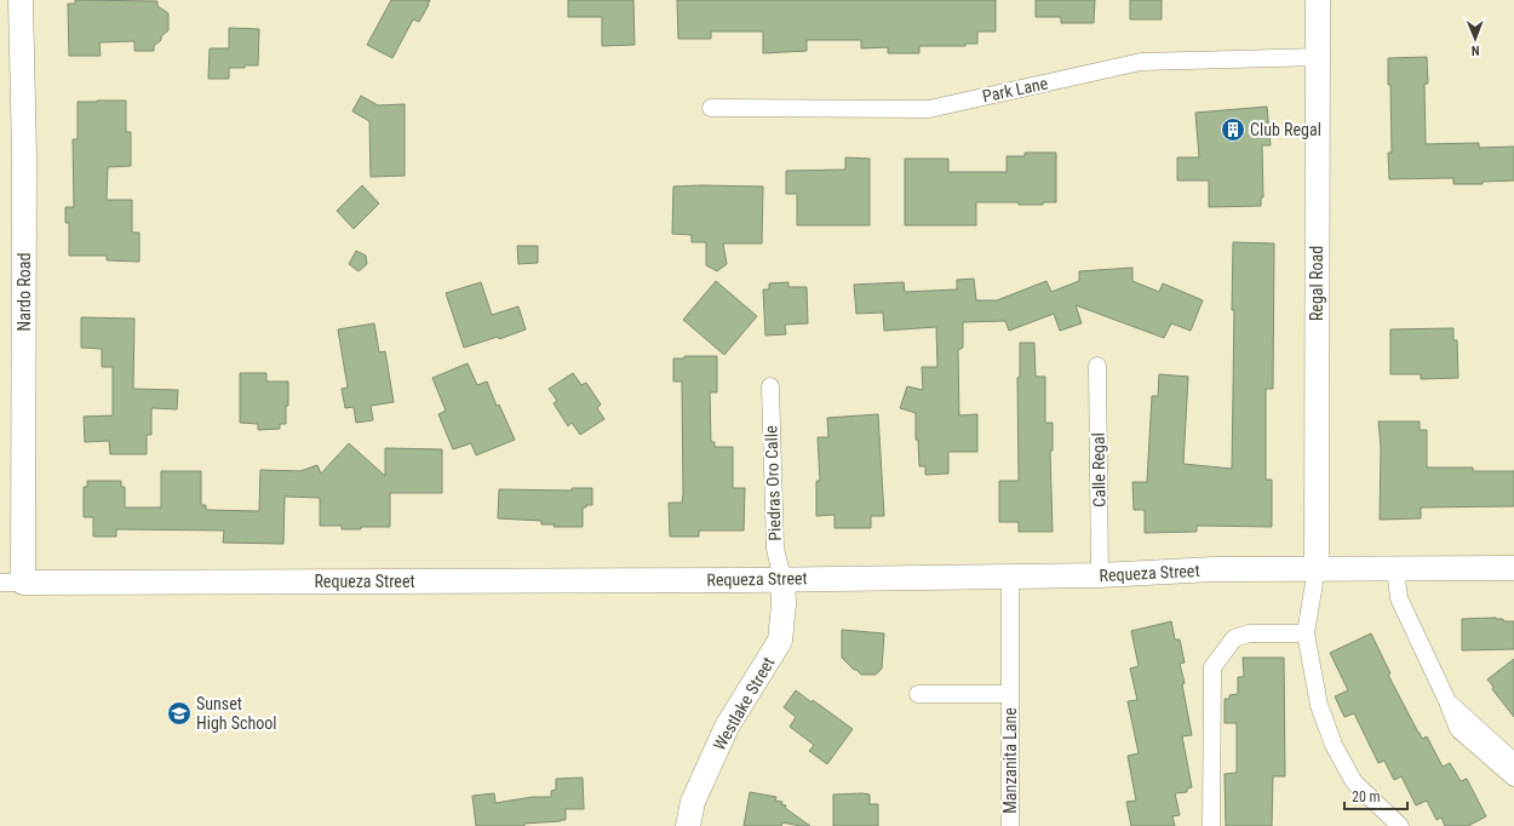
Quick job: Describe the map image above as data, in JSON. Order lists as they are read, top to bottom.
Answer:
{
  "streets": {
    "street": [
      "Park Lane",
      "Regal Road",
      "Nardo Road",
      "Calle Regal",
      "Piedras Oro Calle",
      "Requeza Street",
      "Westlake Street",
      "Manzanita Lane"
    ]
  },
  "crossings": [
    ["Park Lane", "Regal Road"],
    ["Regal Road", "Requeza Street"],
    ["Nardo Road", "Requeza Street"],
    ["Calle Regal", "Requeza Street"],
    ["Piedras Oro Calle", "Requeza Street"],
    ["Piedras Oro Calle", "Westlake Street"],
    ["Requeza Street", "Westlake Street"],
    ["Requeza Street", "Manzanita Lane"]
  ],
  "places": {
    "building": ["Club Regal"],
    "school or university": ["Sunset High School"]
  },
  "scale_bar": "20 m",
  "north": "bottom"
}
